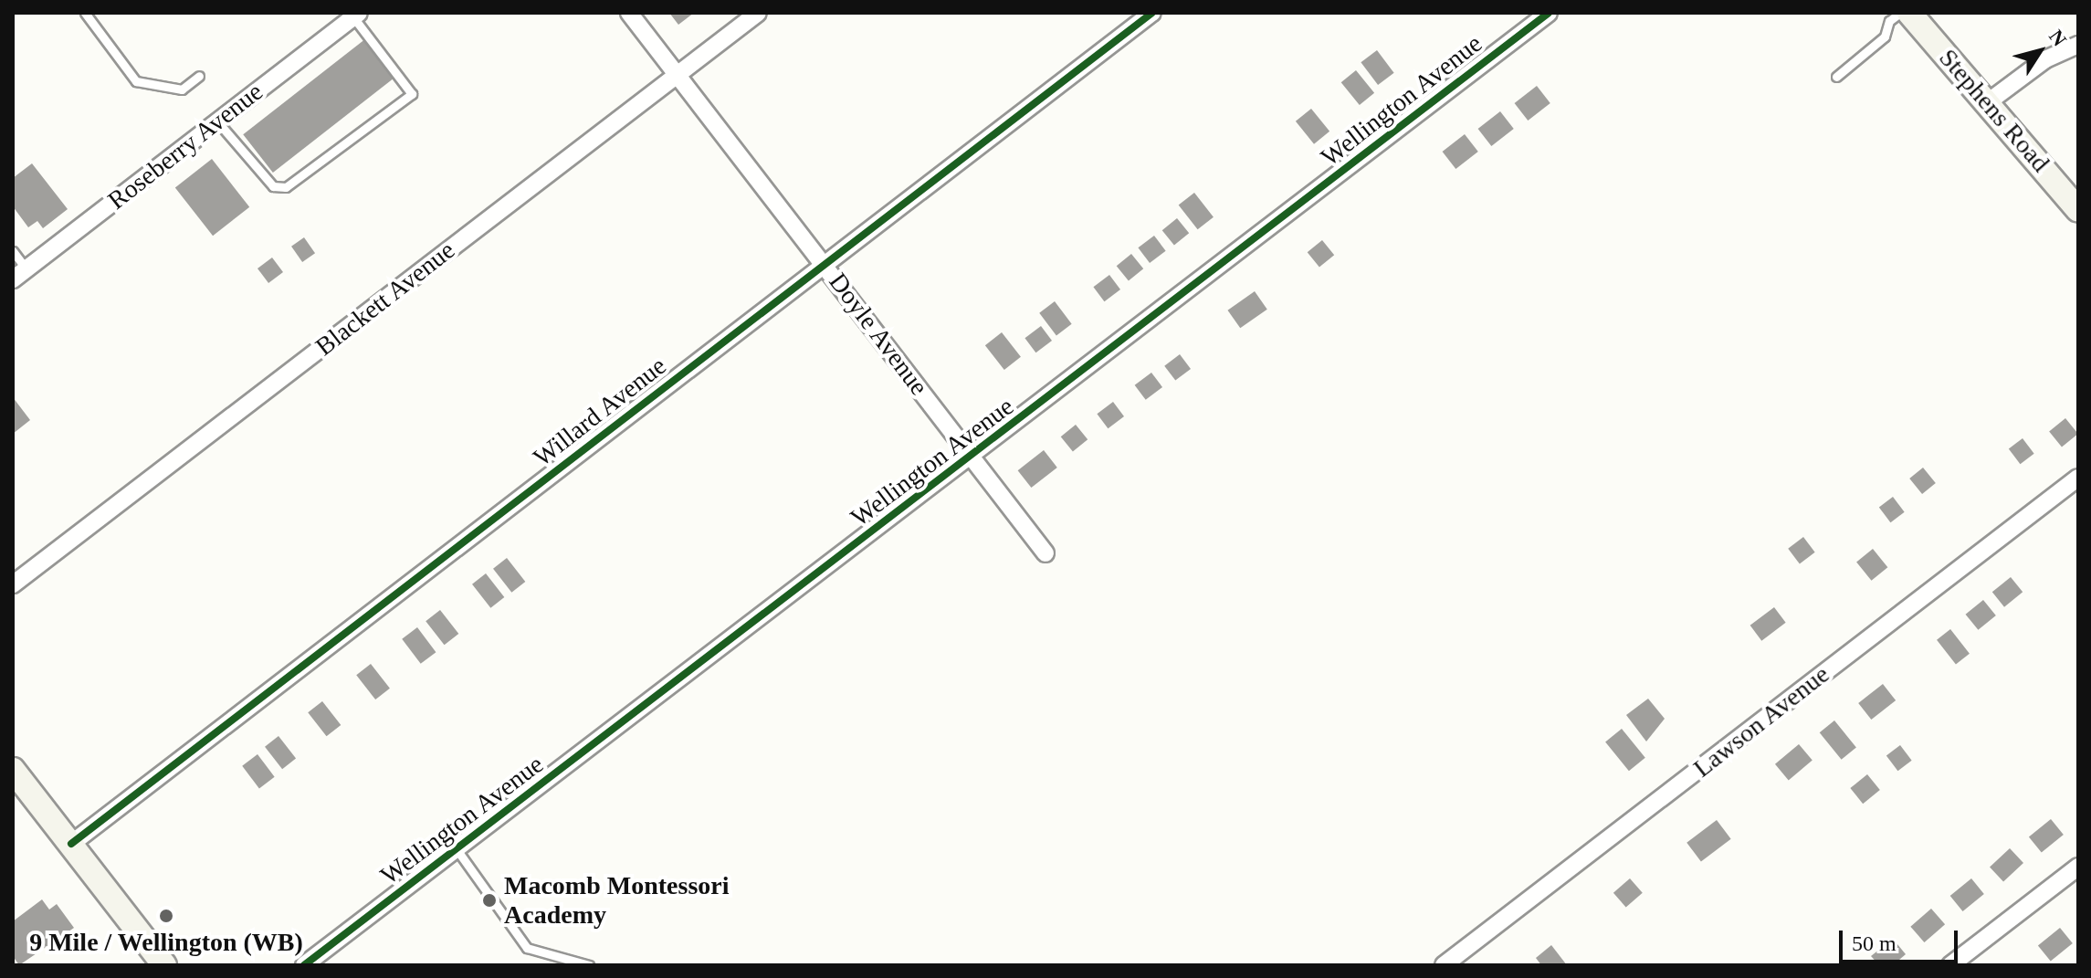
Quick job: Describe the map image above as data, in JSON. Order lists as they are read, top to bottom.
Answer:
{
  "streets": {
    "street": [
      "Wellington Avenue",
      "Stephens Road",
      "Roseberry Avenue",
      "Blackett Avenue",
      "Doyle Avenue",
      "Willard Avenue",
      "Lawson Avenue"
    ]
  },
  "crossings": [
    ["Wellington Avenue", "Doyle Avenue"],
    ["Blackett Avenue", "Doyle Avenue"],
    ["Doyle Avenue", "Willard Avenue"]
  ],
  "places": ["Macomb Montessori Academy", "9 Mile / Wellington (WB)"],
  "scale_bar": "50 m",
  "north": "top right"
}
